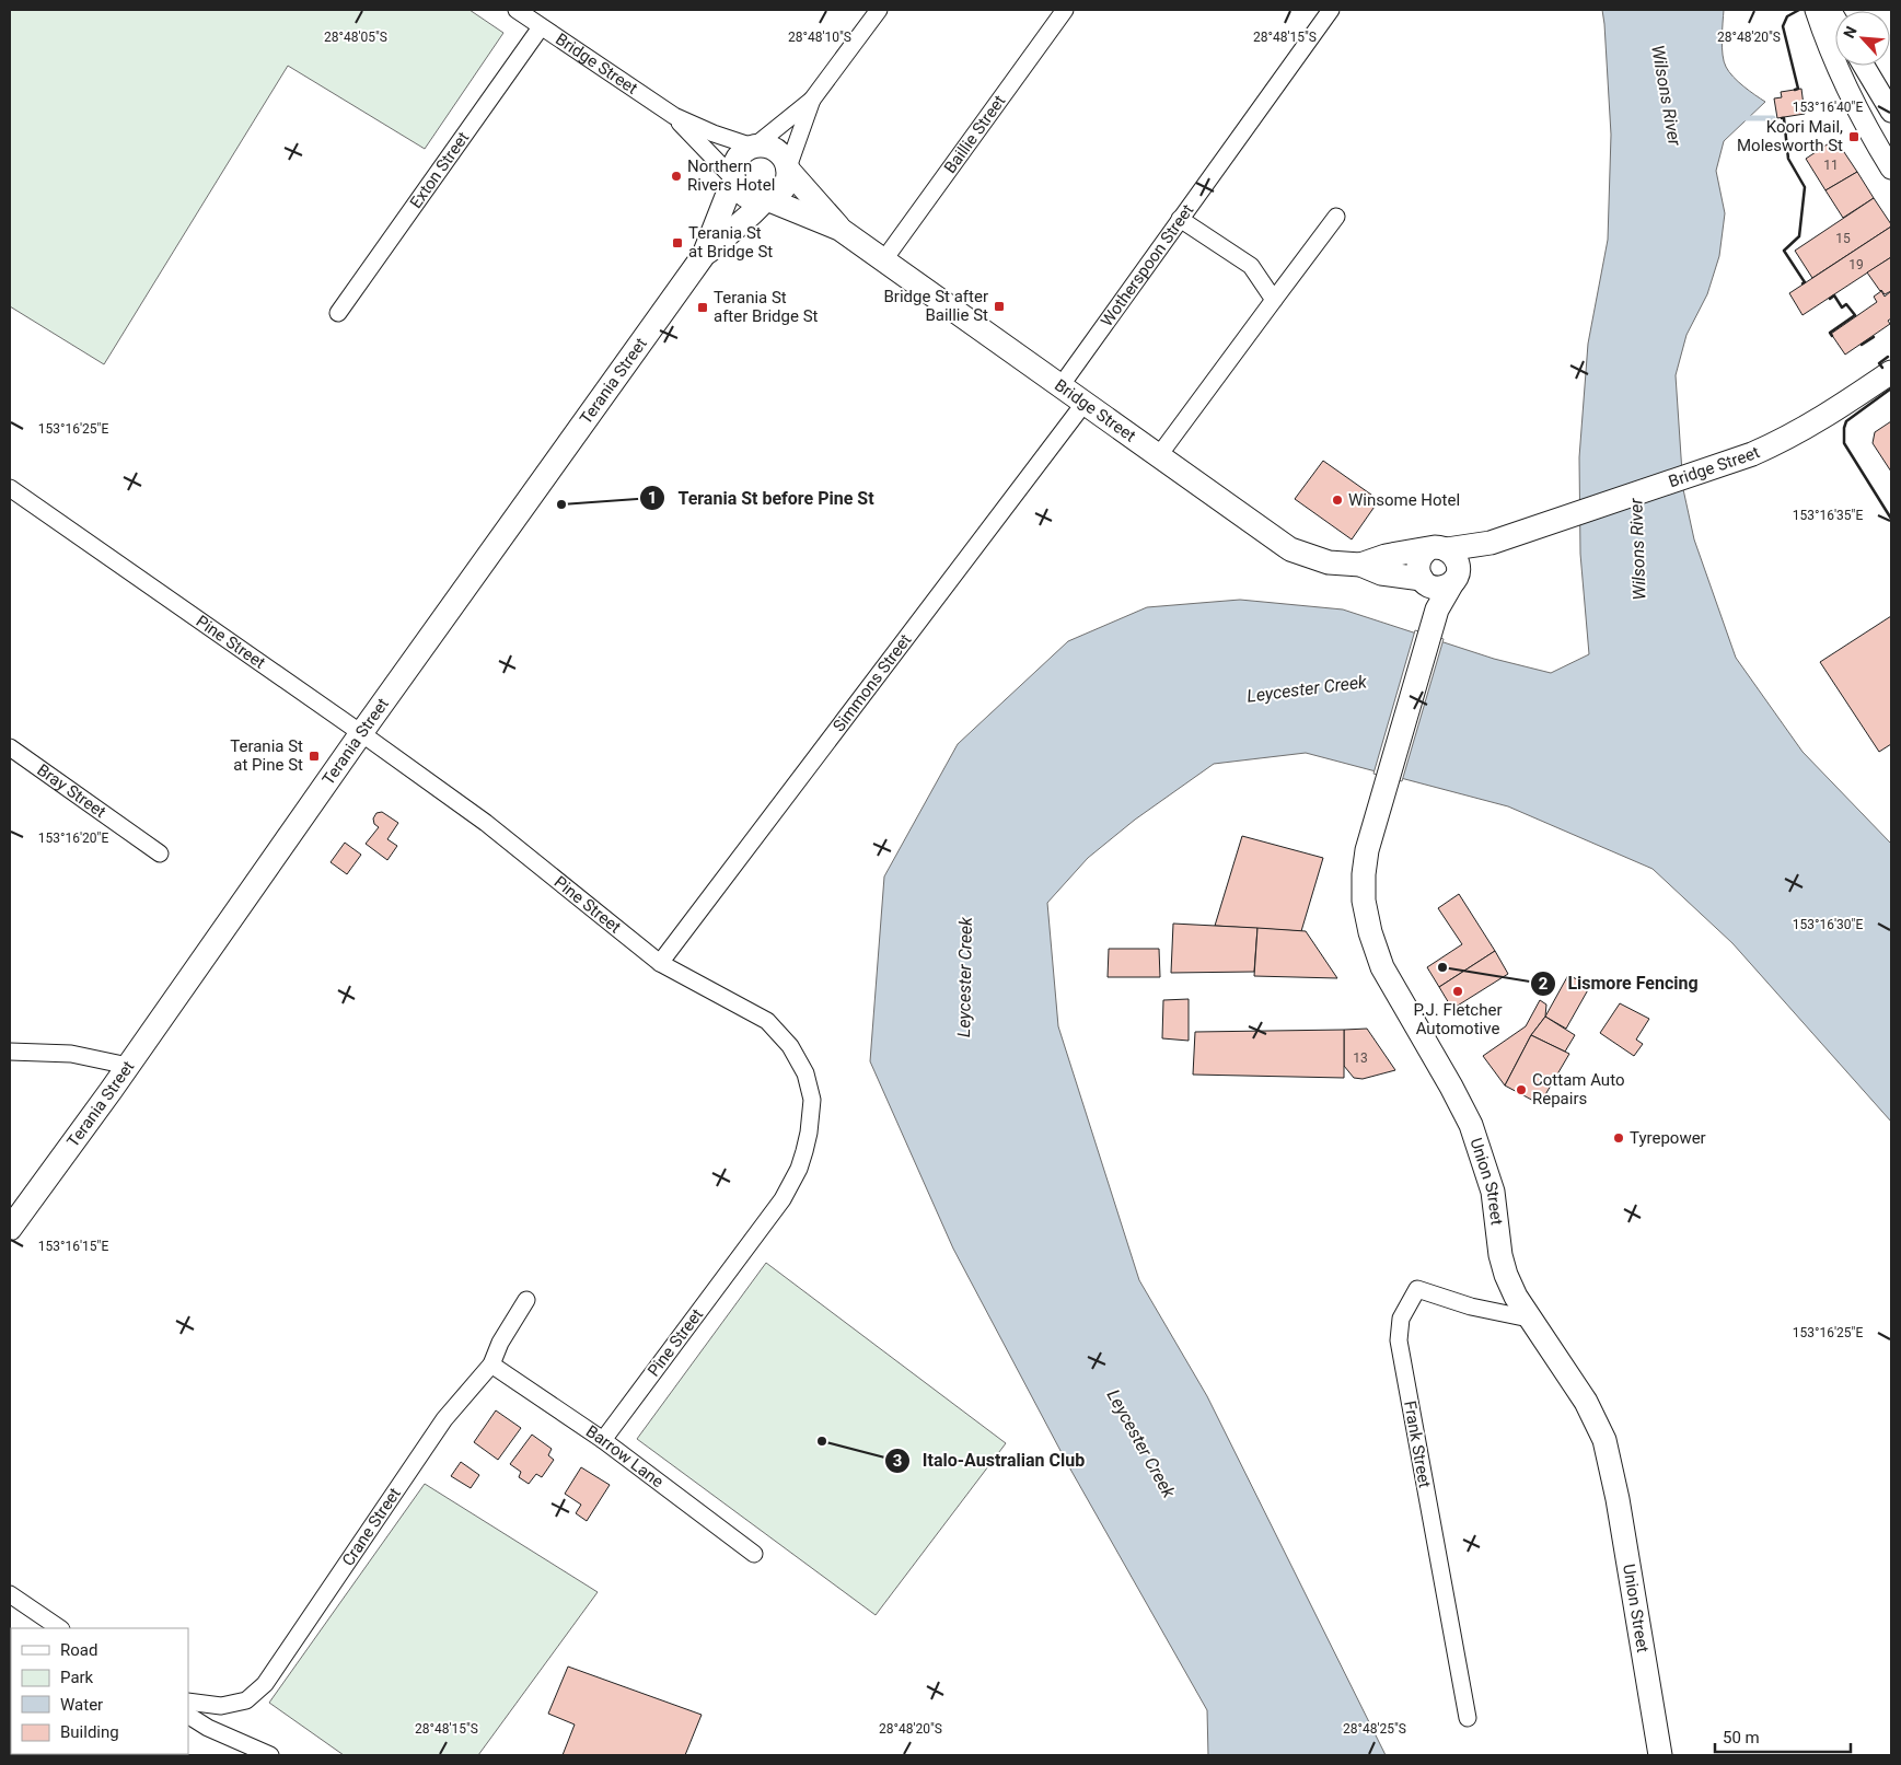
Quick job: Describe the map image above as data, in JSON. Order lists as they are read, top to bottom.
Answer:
{
  "streets": {
    "main road": ["Bridge Street", "Terania Street", "Union Street"],
    "street": [
      "Baillie Street",
      "Exton Street",
      "Wotherspoon Street",
      "Pine Street",
      "Simmons Street",
      "Bray Street",
      "Frank Street",
      "Barrow Lane",
      "Crane Street"
    ]
  },
  "crossings": [
    ["Bridge Street", "Baillie Street"],
    ["Bridge Street", "Exton Street"],
    ["Bridge Street", "Wotherspoon Street"],
    ["Bridge Street", "Terania Street"],
    ["Bridge Street", "Simmons Street"],
    ["Bridge Street", "Union Street"],
    ["Terania Street", "Pine Street"],
    ["Pine Street", "Simmons Street"],
    ["Pine Street", "Barrow Lane"],
    ["Union Street", "Frank Street"],
    ["Barrow Lane", "Crane Street"]
  ],
  "water": ["Wilsons River", "Leycester Creek"],
  "places": {
    "transit": [
      "Koori Mail, Molesworth St",
      "Terania St at Bridge St",
      "Bridge St after Baillie St",
      "Terania St after Bridge St",
      "Terania St at Pine St"
    ],
    "other": [
      "Northern Rivers Hotel",
      "Winsome Hotel",
      "Terania St before Pine St",
      "Lismore Fencing",
      "P.J. Fletcher Automotive",
      "Cottam Auto Repairs",
      "Tyrepower",
      "Italo-Australian Club"
    ]
  },
  "house_numbers": [
    "11",
    "15",
    "19",
    "13"
  ],
  "legend": [
    "Road",
    "Park",
    "Water",
    "Building"
  ],
  "scale_bar": "50 m",
  "north": "top left",
  "coordinates": [
    "28°48'05\"S",
    "28°48'10\"S",
    "28°48'15\"S",
    "28°48'20\"S",
    "153°16'40\"E",
    "153°16'25\"E",
    "153°16'35\"E",
    "153°16'20\"E",
    "153°16'30\"E",
    "153°16'15\"E",
    "28°48'25\"S"
  ]
}
